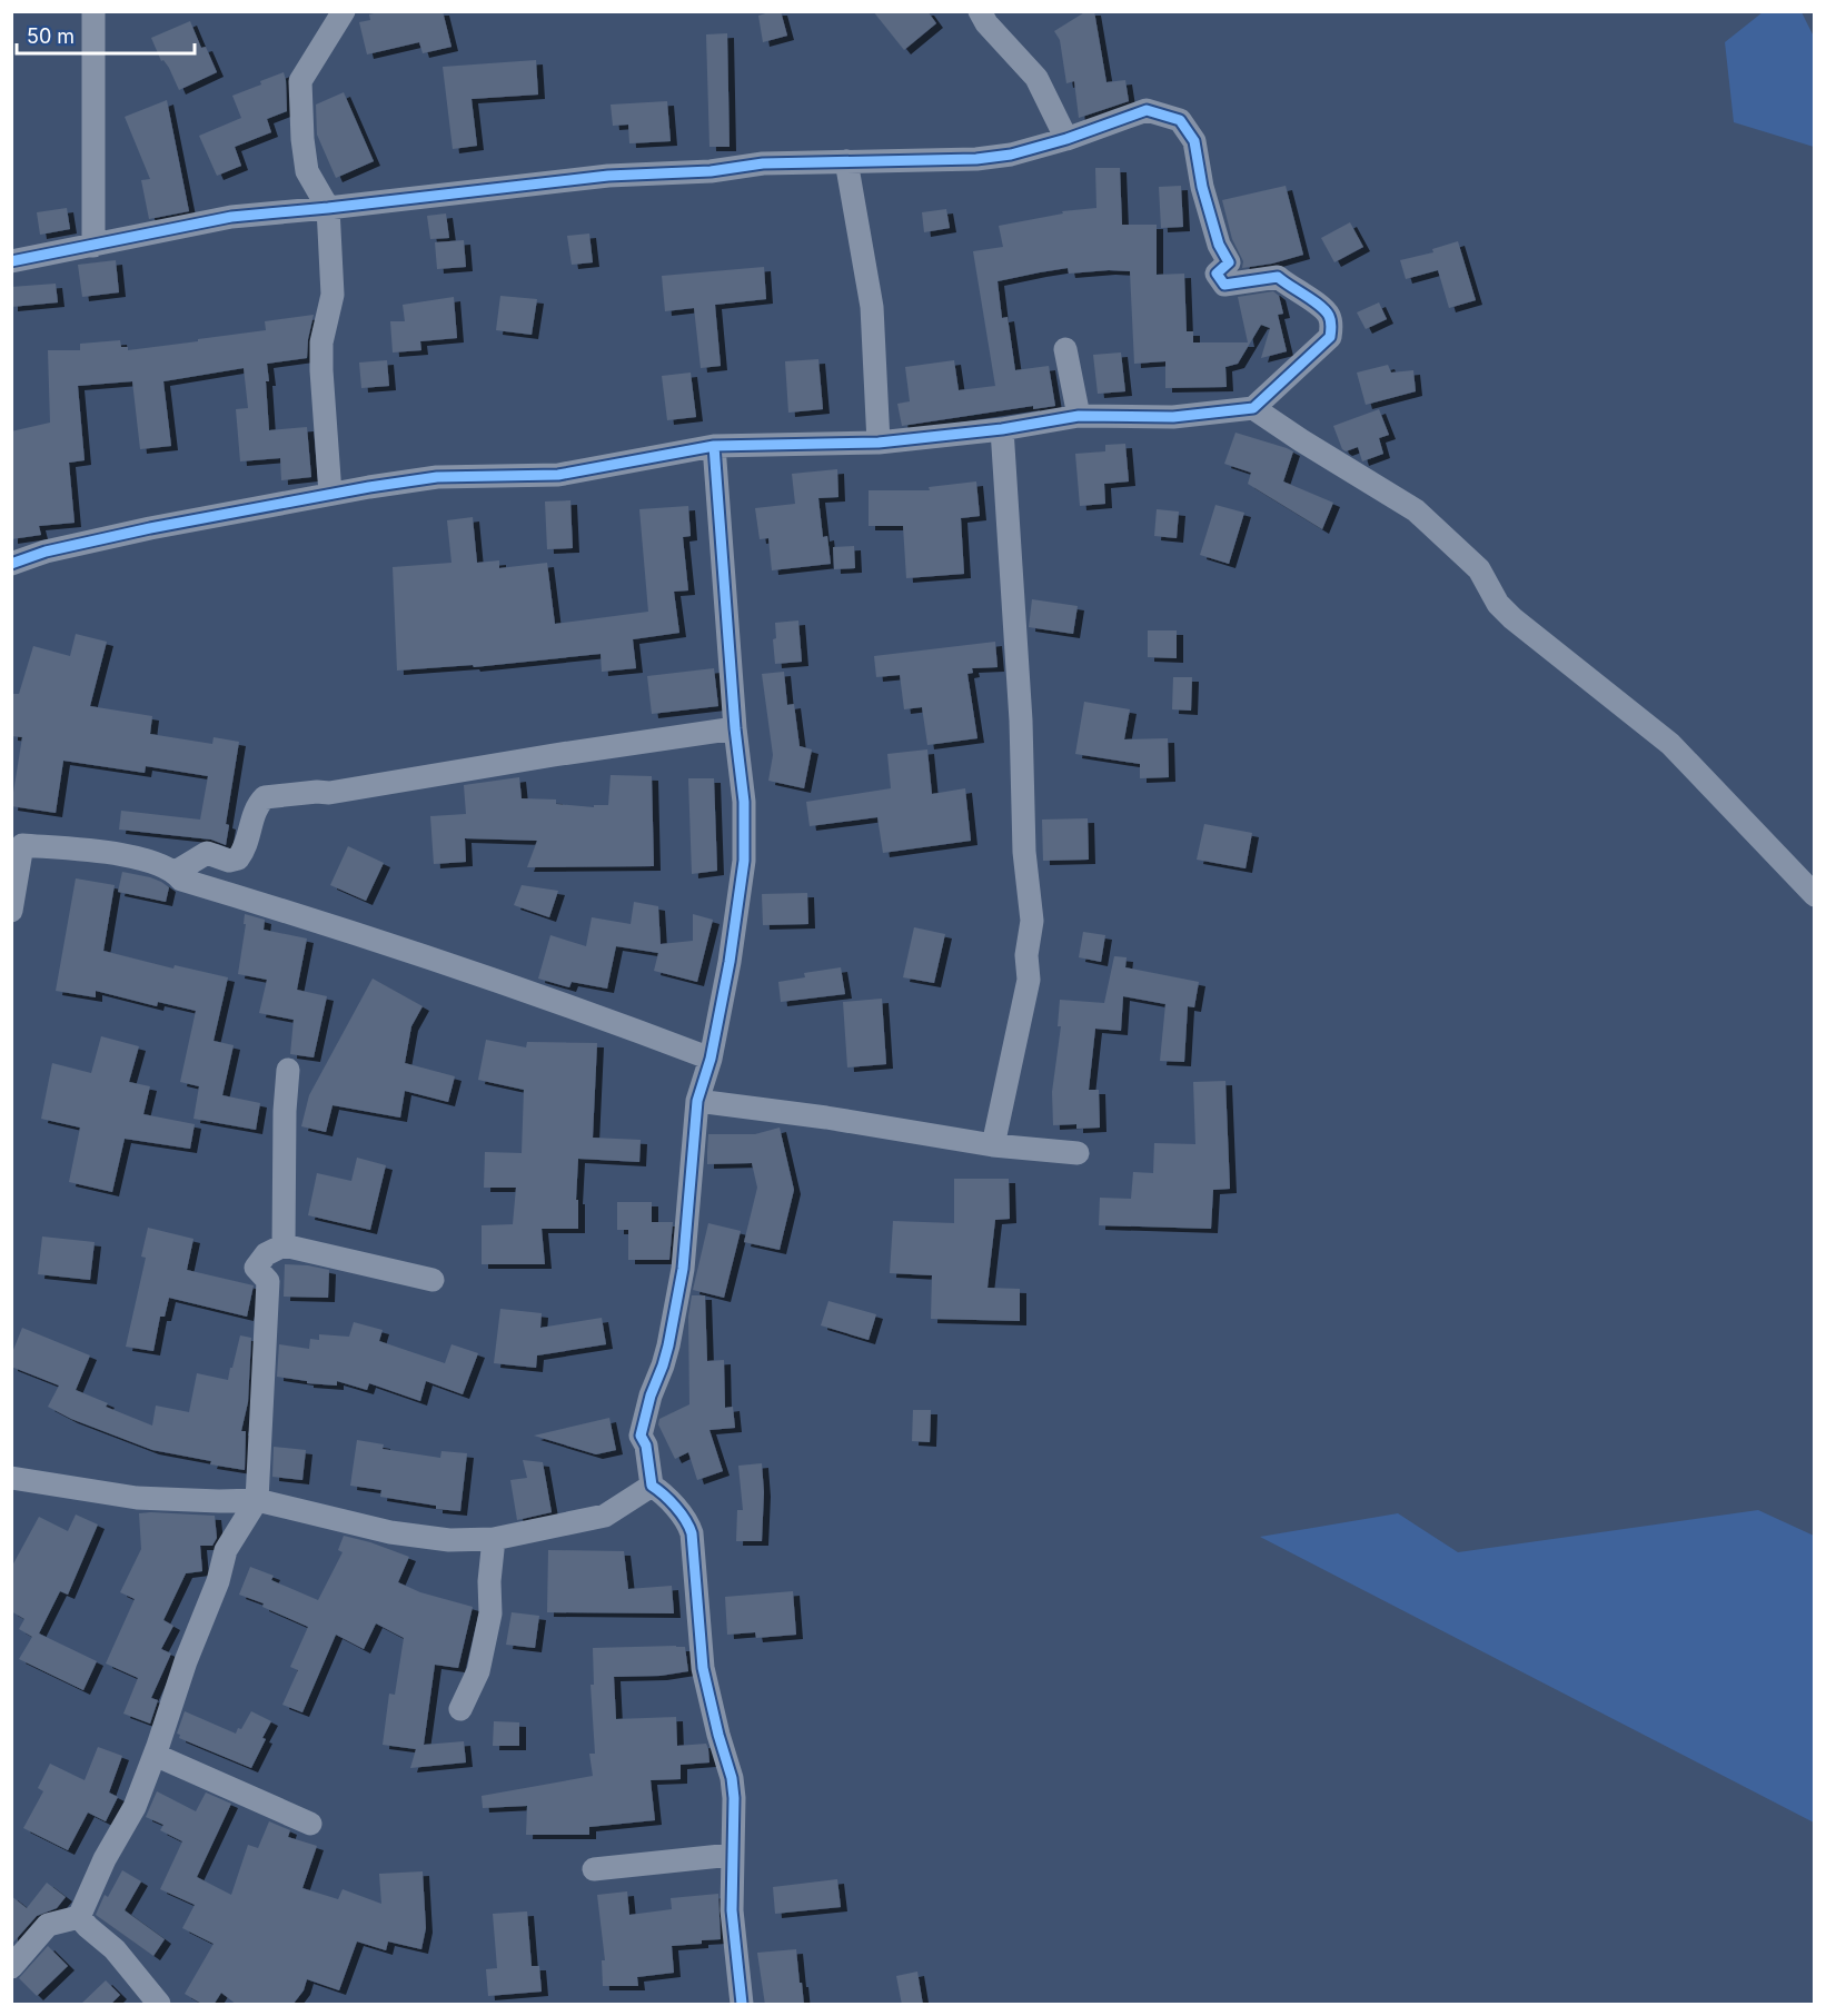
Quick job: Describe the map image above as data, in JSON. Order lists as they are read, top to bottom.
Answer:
{
  "scale_bar": "50 m"
}
